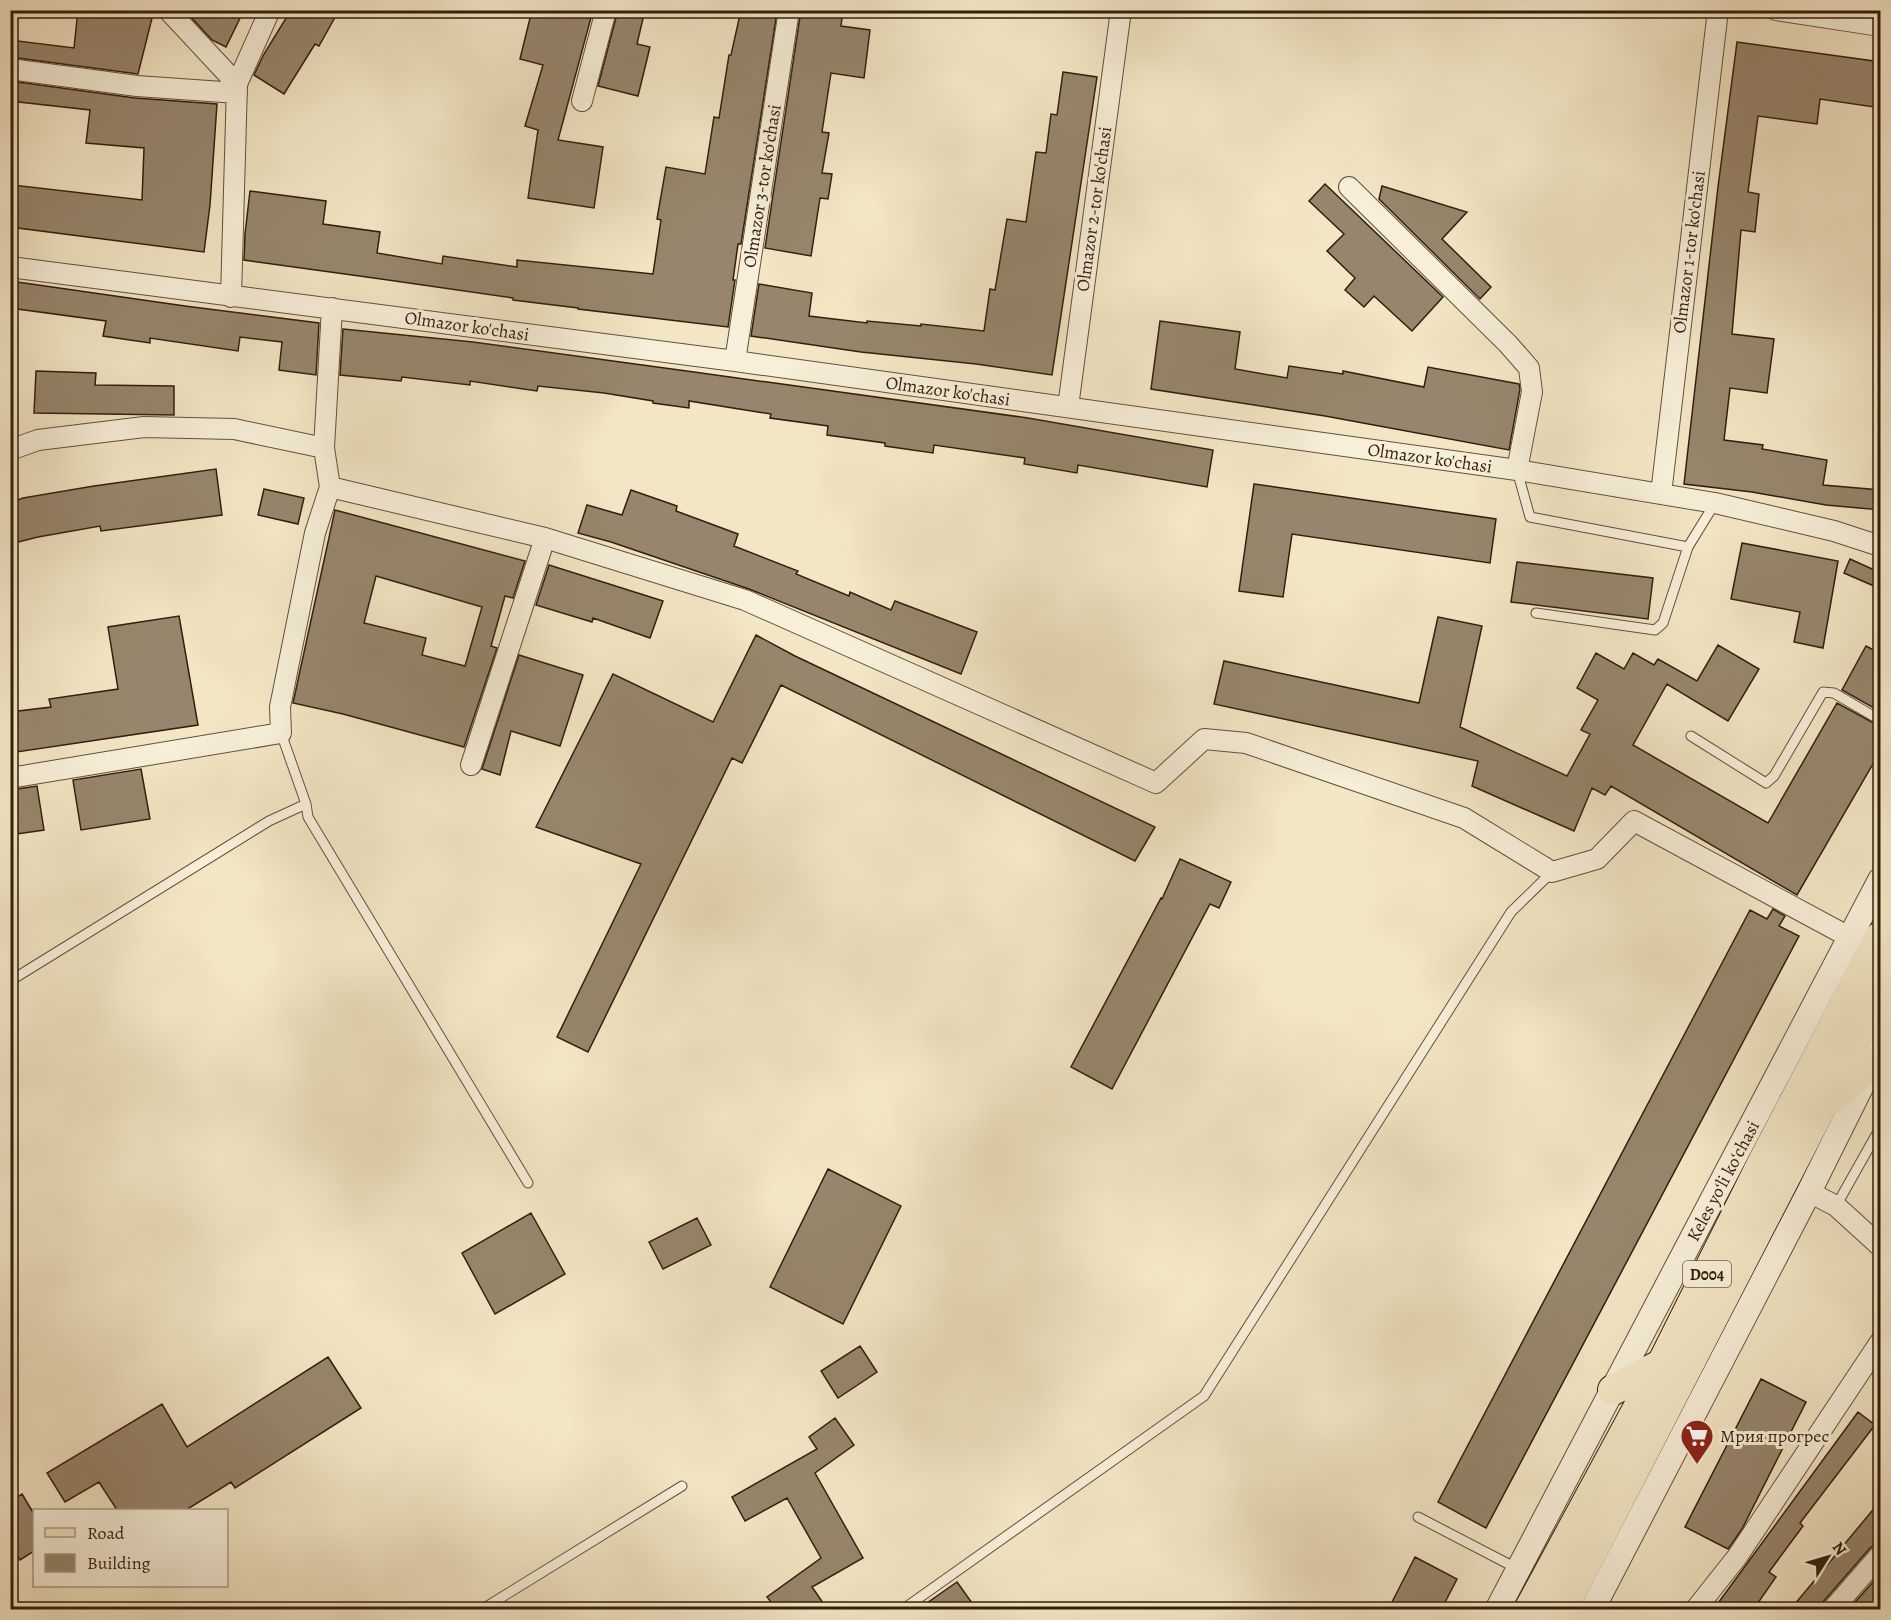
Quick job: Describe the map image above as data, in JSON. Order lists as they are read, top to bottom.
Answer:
{
  "streets": {
    "main road": ["Keles yoʻli koʻchasi", "D004"],
    "street": [
      "Olmazor 3-tor ko'chasi",
      "Olmazor 2-tor ko'chasi",
      "Olmazor 1-tor ko'chasi",
      "Olmazor ko'chasi"
    ]
  },
  "crossings": [
    ["Olmazor 3-tor ko'chasi", "Olmazor ko'chasi"],
    ["Olmazor 2-tor ko'chasi", "Olmazor ko'chasi"],
    ["Olmazor 1-tor ko'chasi", "Olmazor ko'chasi"]
  ],
  "places": {
    "supermarket": ["Мрия прогрес"]
  },
  "legend": ["Road", "Building"],
  "north": "top right"
}
